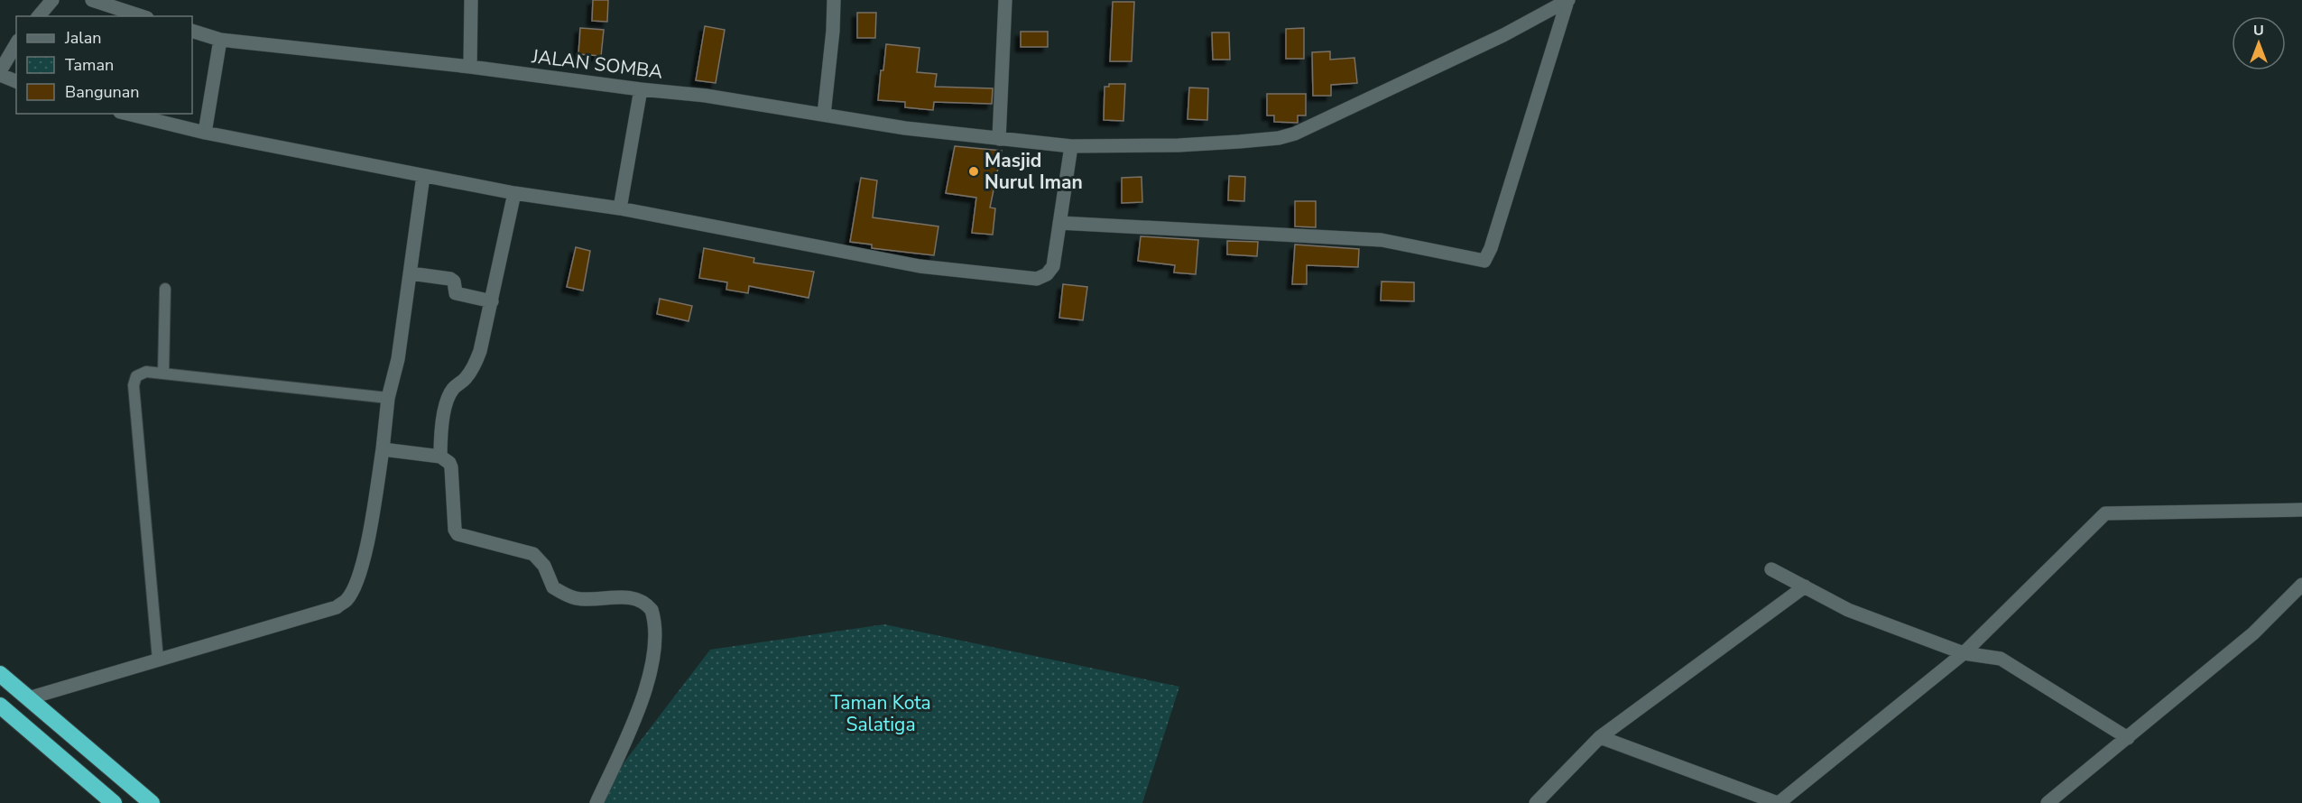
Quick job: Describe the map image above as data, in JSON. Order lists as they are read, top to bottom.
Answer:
{
  "streets": {
    "street": ["JALAN SOMBA"]
  },
  "parks": ["Taman Kota Salatiga"],
  "places": ["Masjid Nurul Iman"],
  "legend": ["Jalan", "Taman", "Bangunan"],
  "north": "top"
}
